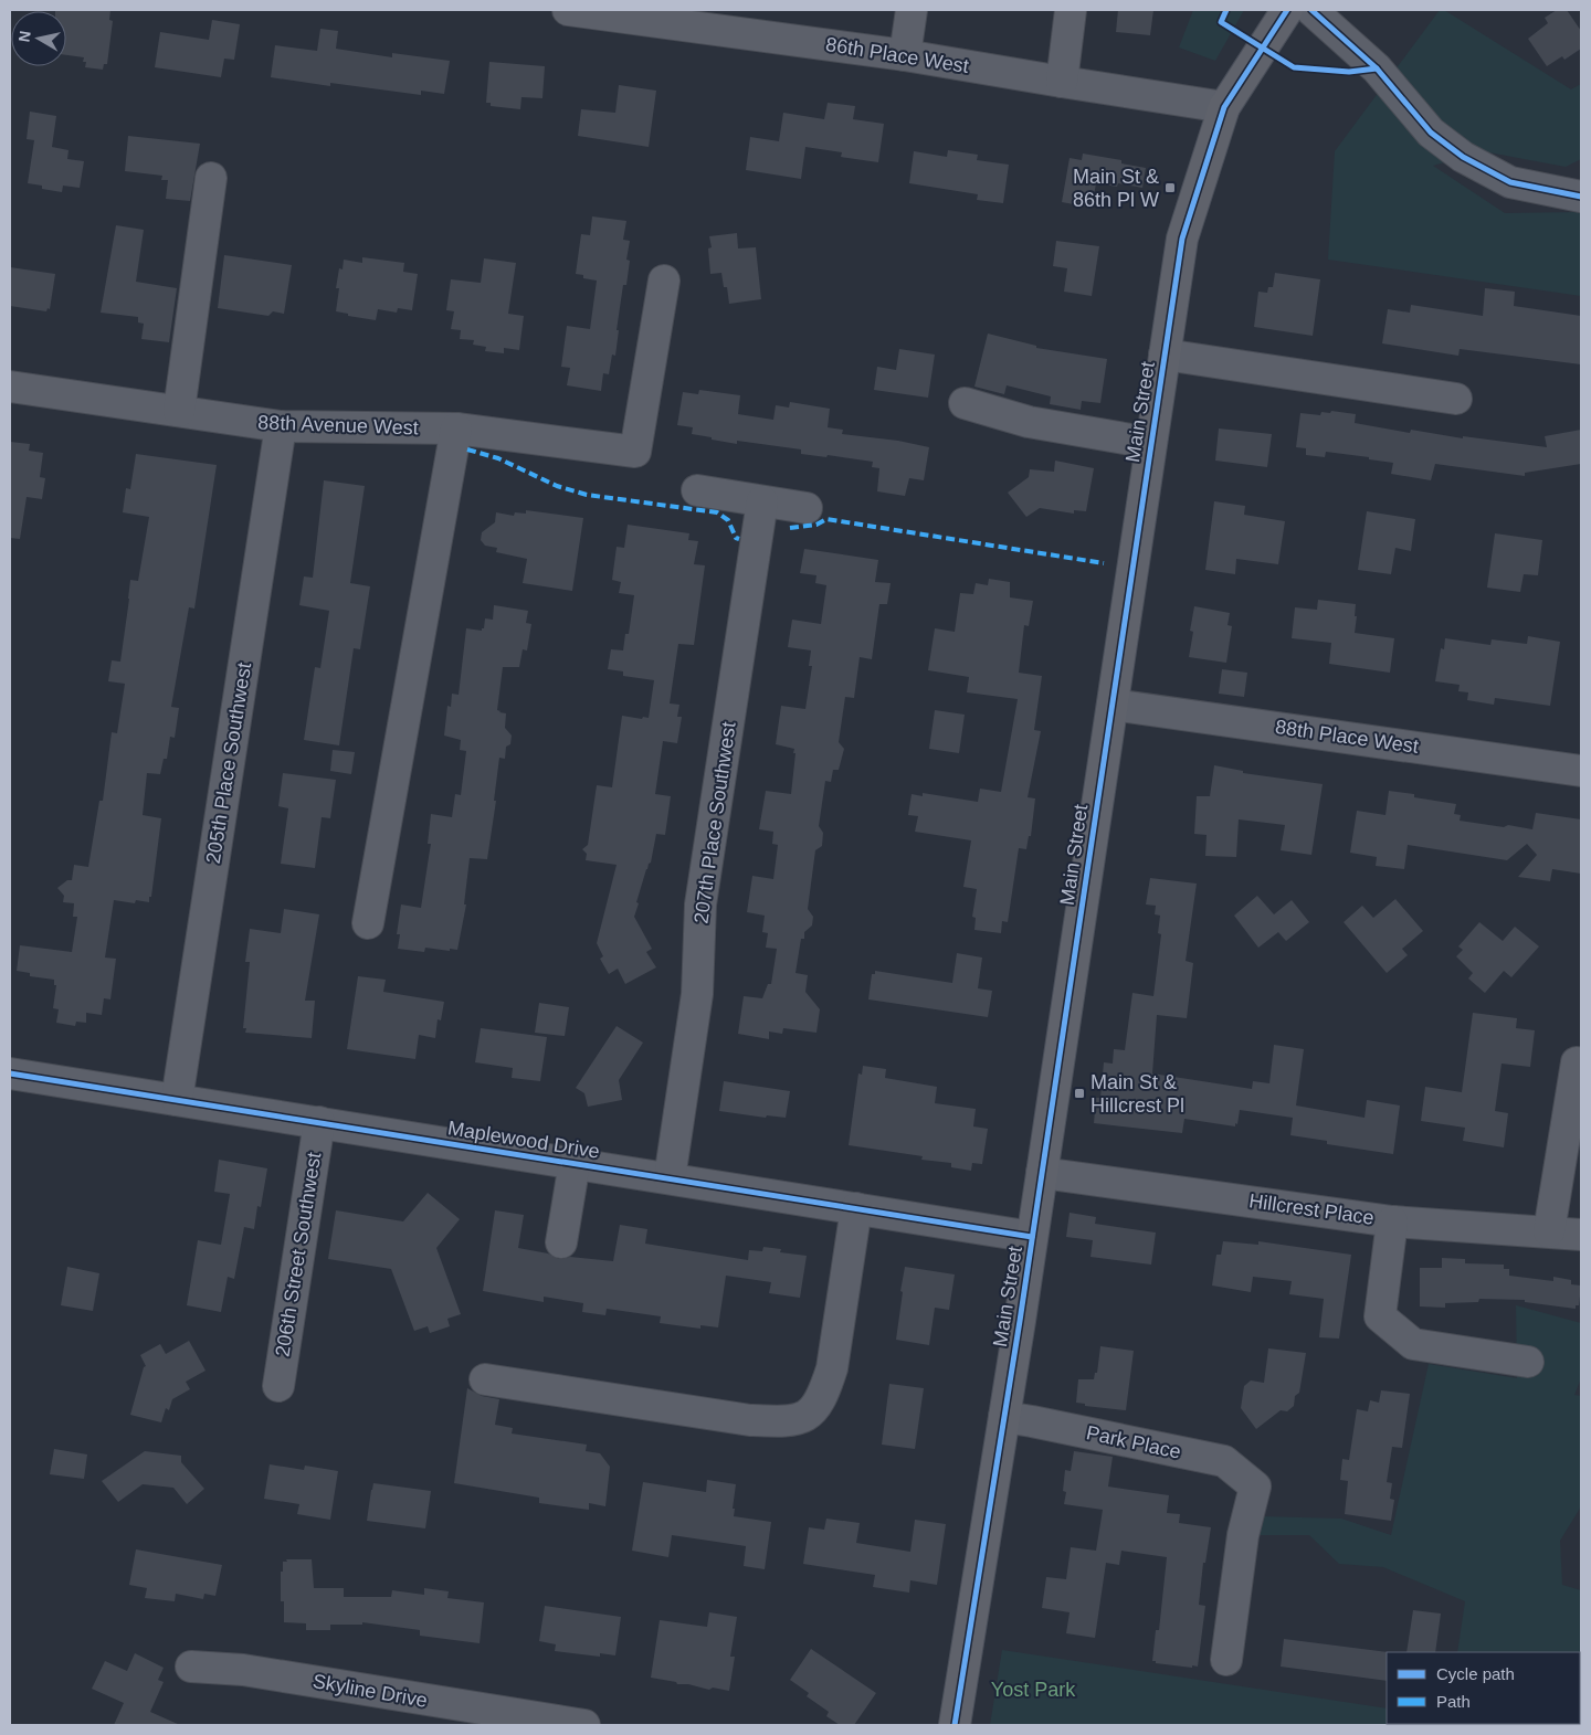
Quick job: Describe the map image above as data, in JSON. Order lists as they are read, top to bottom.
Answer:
{
  "streets": {
    "main road": ["Main Street"],
    "street": [
      "86th Place West",
      "88th Avenue West",
      "88th Place West",
      "205th Place Southwest",
      "207th Place Southwest",
      "Maplewood Drive",
      "Hillcrest Place",
      "206th Street Southwest",
      "Park Place",
      "Skyline Drive"
    ]
  },
  "crossings": [
    ["86th Place West", "Main Street"],
    ["Main Street", "88th Place West"],
    ["Main Street", "Maplewood Drive"],
    ["Main Street", "Hillcrest Place"],
    ["Main Street", "Park Place"],
    ["88th Avenue West", "205th Place Southwest"],
    ["205th Place Southwest", "Maplewood Drive"],
    ["207th Place Southwest", "Maplewood Drive"],
    ["Maplewood Drive", "206th Street Southwest"]
  ],
  "parks": ["Yost Park"],
  "places": {
    "transit": ["Main St & 86th Pl W", "Main St & Hillcrest Pl"]
  },
  "legend": ["Cycle path", "Path"],
  "north": "left"
}
